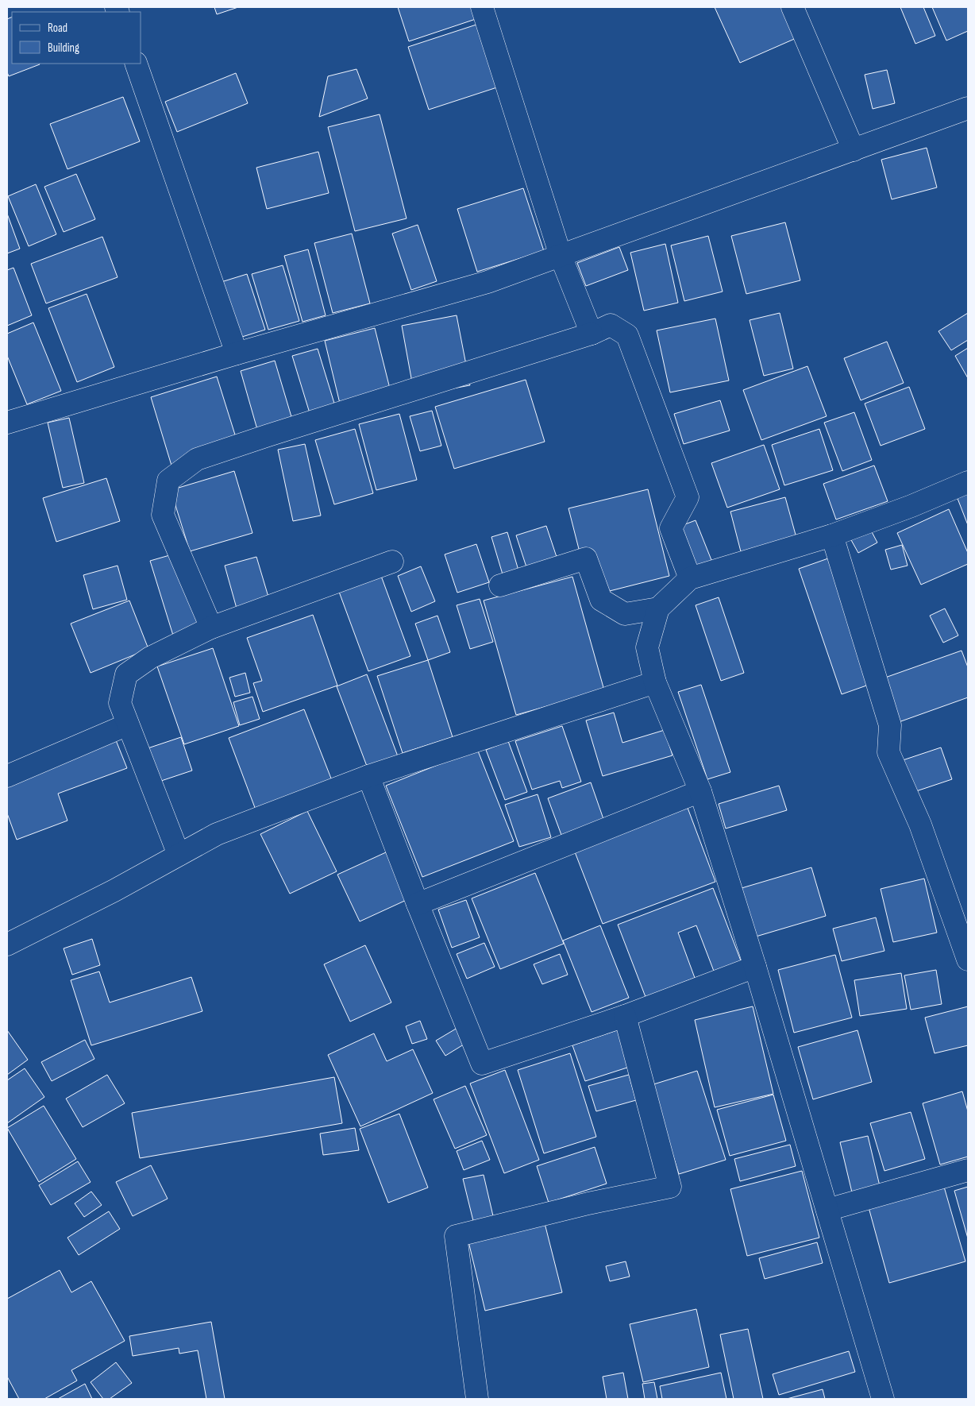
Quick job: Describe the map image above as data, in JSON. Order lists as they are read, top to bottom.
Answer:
{
  "legend": ["Road", "Building"]
}
